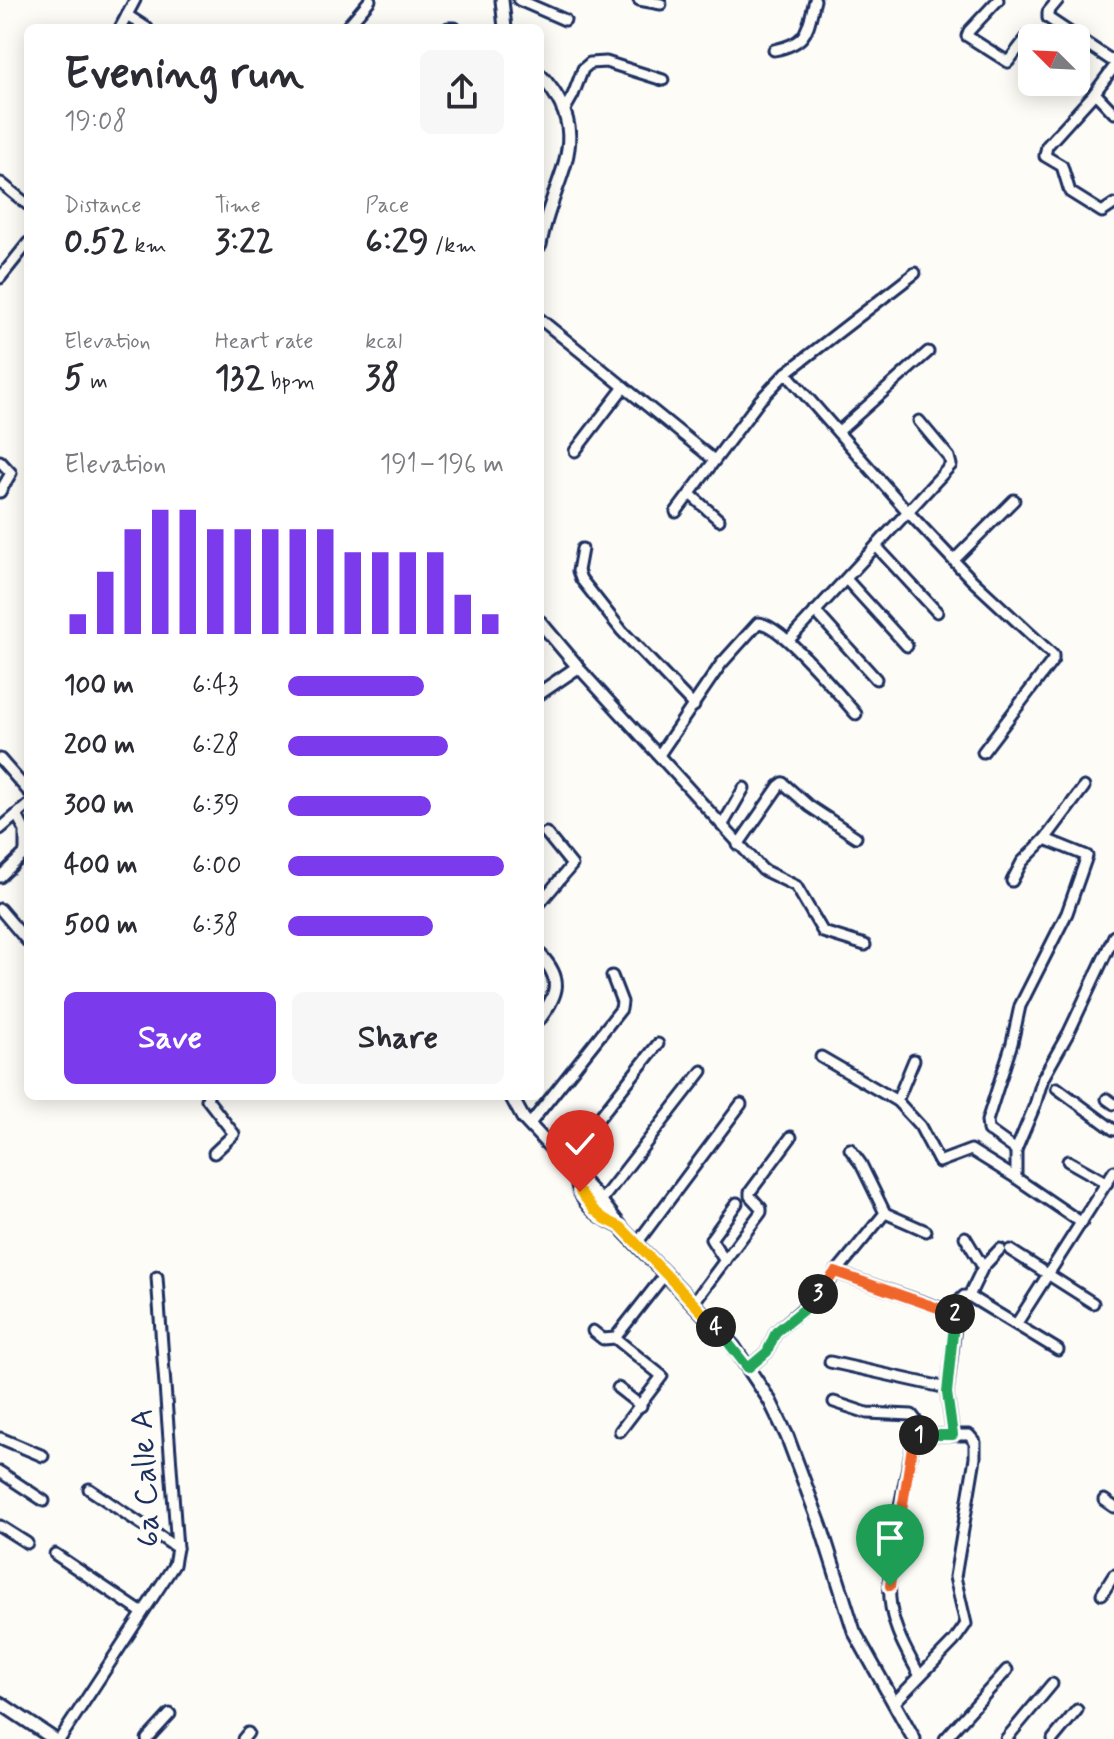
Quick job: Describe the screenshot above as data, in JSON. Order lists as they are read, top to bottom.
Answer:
{
  "streets": {
    "street": ["6a Calle A"]
  },
  "north": "top left",
  "page": {
    "heading": ["Evening run", "19:08"],
    "stats": [
      ["Distance", "0.52 km"],
      ["Time", "3:22"],
      ["Pace", "6:29 /km"],
      ["Elevation", "5 m"],
      ["Heart rate", "132 bpm"],
      ["kcal", "38"]
    ],
    "chart": ["Elevation", "191–196 m"],
    "list": [
      {
        "name": "100 m",
        "note": "6:43"
      },
      {
        "name": "200 m",
        "note": "6:28"
      },
      {
        "name": "300 m",
        "note": "6:39"
      },
      {
        "name": "400 m",
        "note": "6:00"
      },
      {
        "name": "500 m",
        "note": "6:38"
      }
    ],
    "buttons": ["Save", "Share"],
    "pins": [
      "3",
      "2",
      "4",
      "1"
    ]
  }
}
